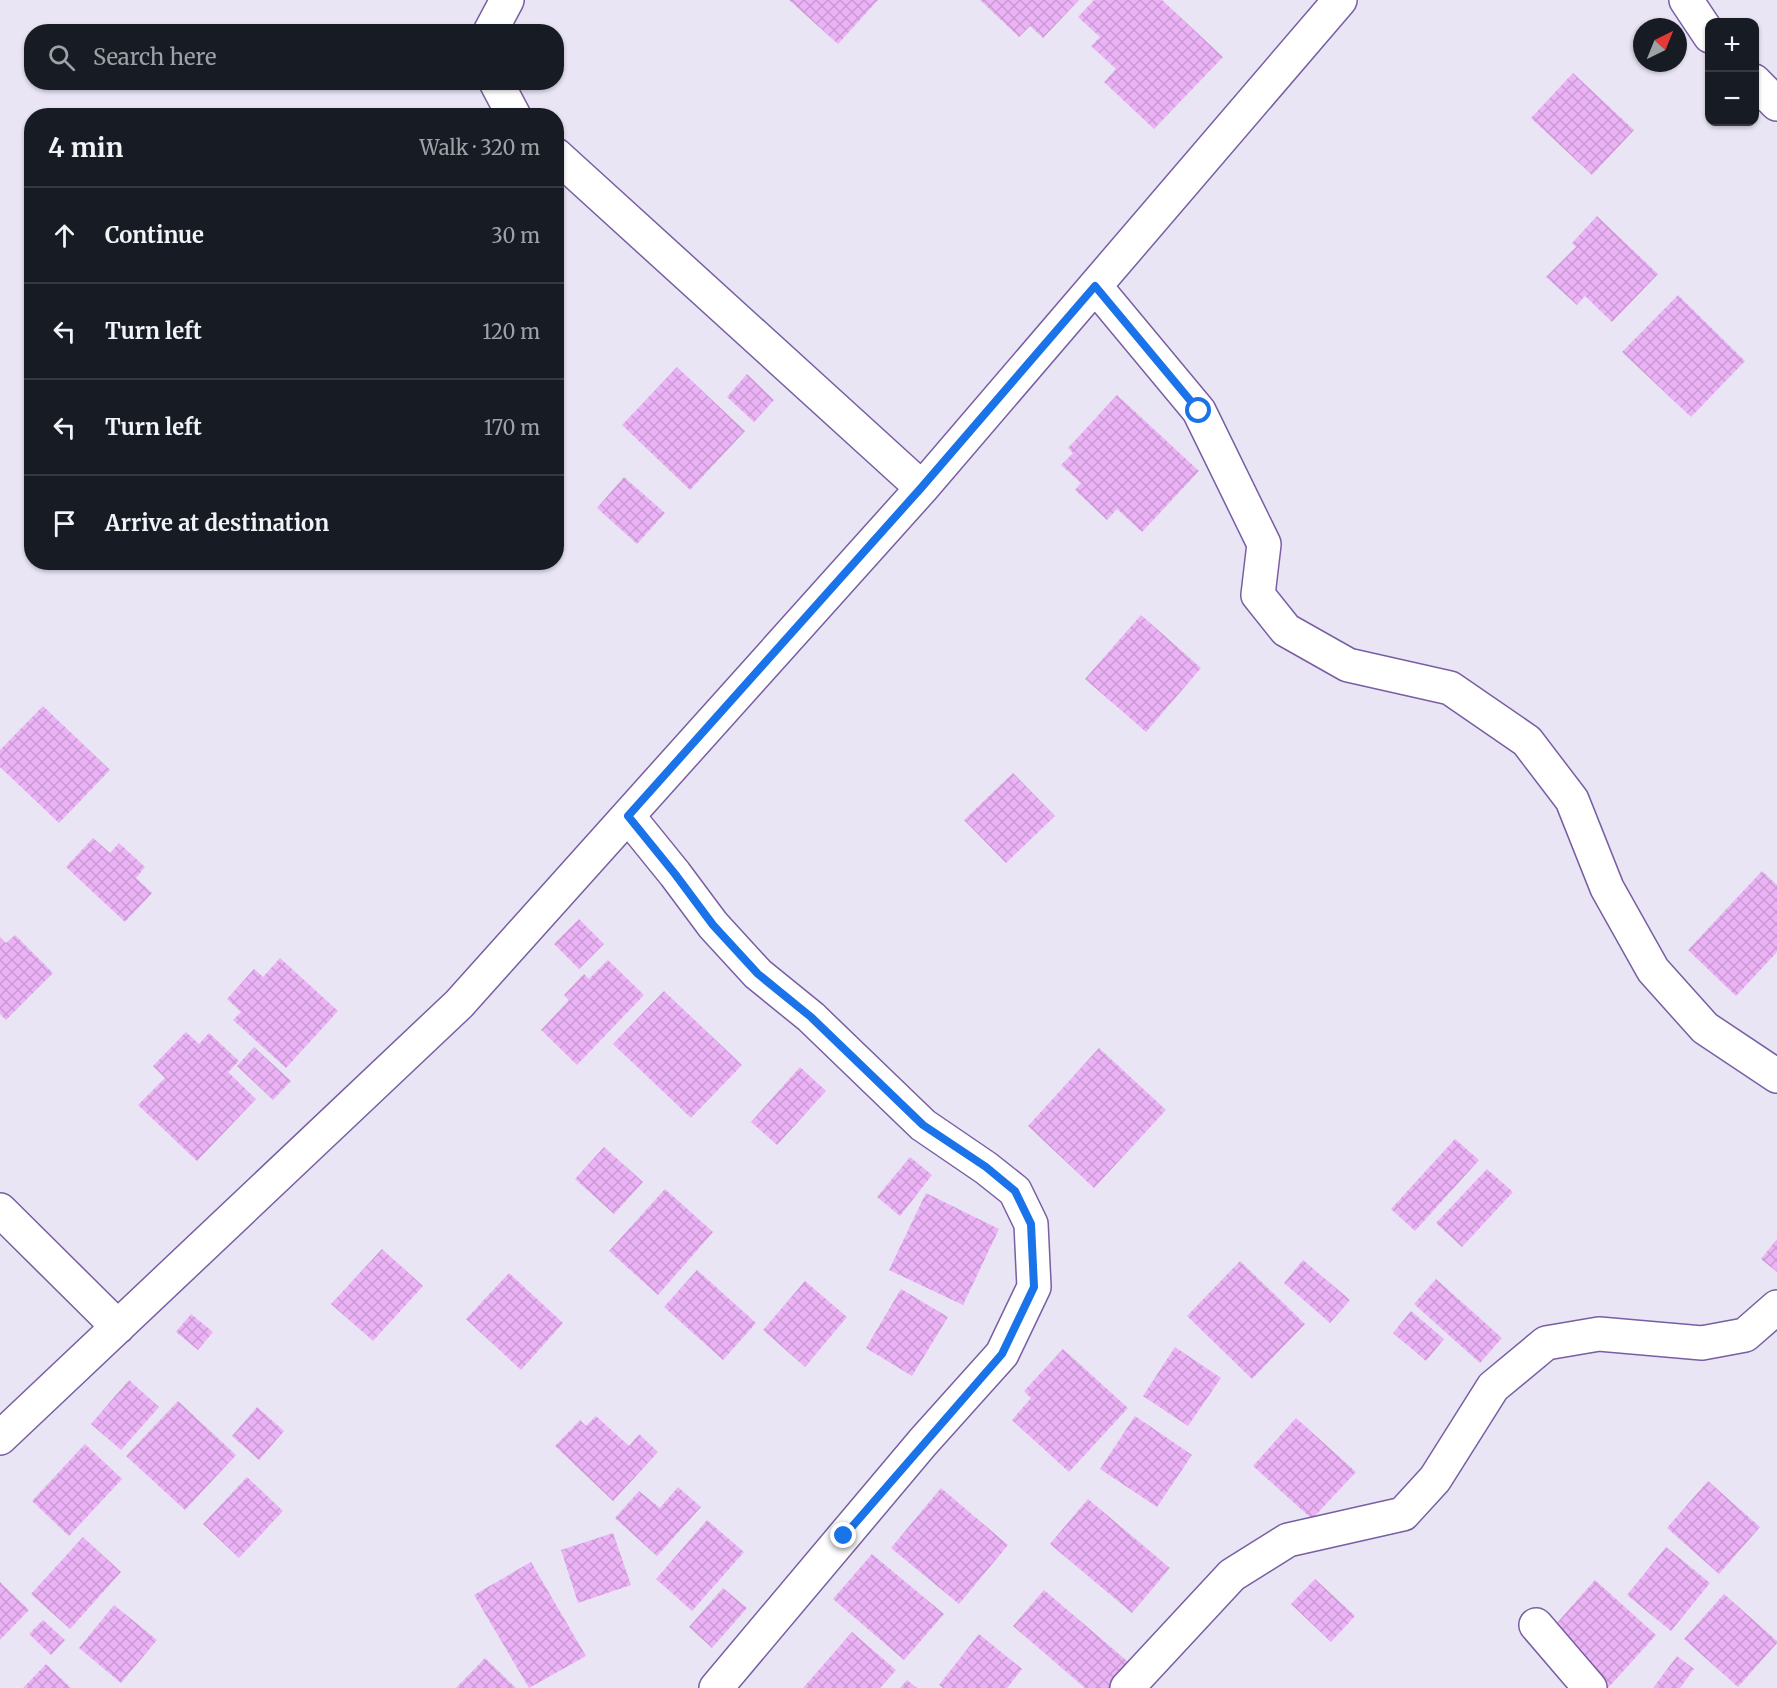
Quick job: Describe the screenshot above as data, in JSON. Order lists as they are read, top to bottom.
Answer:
{
  "north": "top right",
  "page": {
    "map_buttons": ["+", "−"],
    "search": "Search here",
    "heading": ["4 min", "Walk · 320 m"],
    "list": [
      ["Continue", "30 m"],
      ["Turn left", "120 m"],
      ["Turn left", "170 m"],
      "Arrive at destination"
    ]
  }
}
